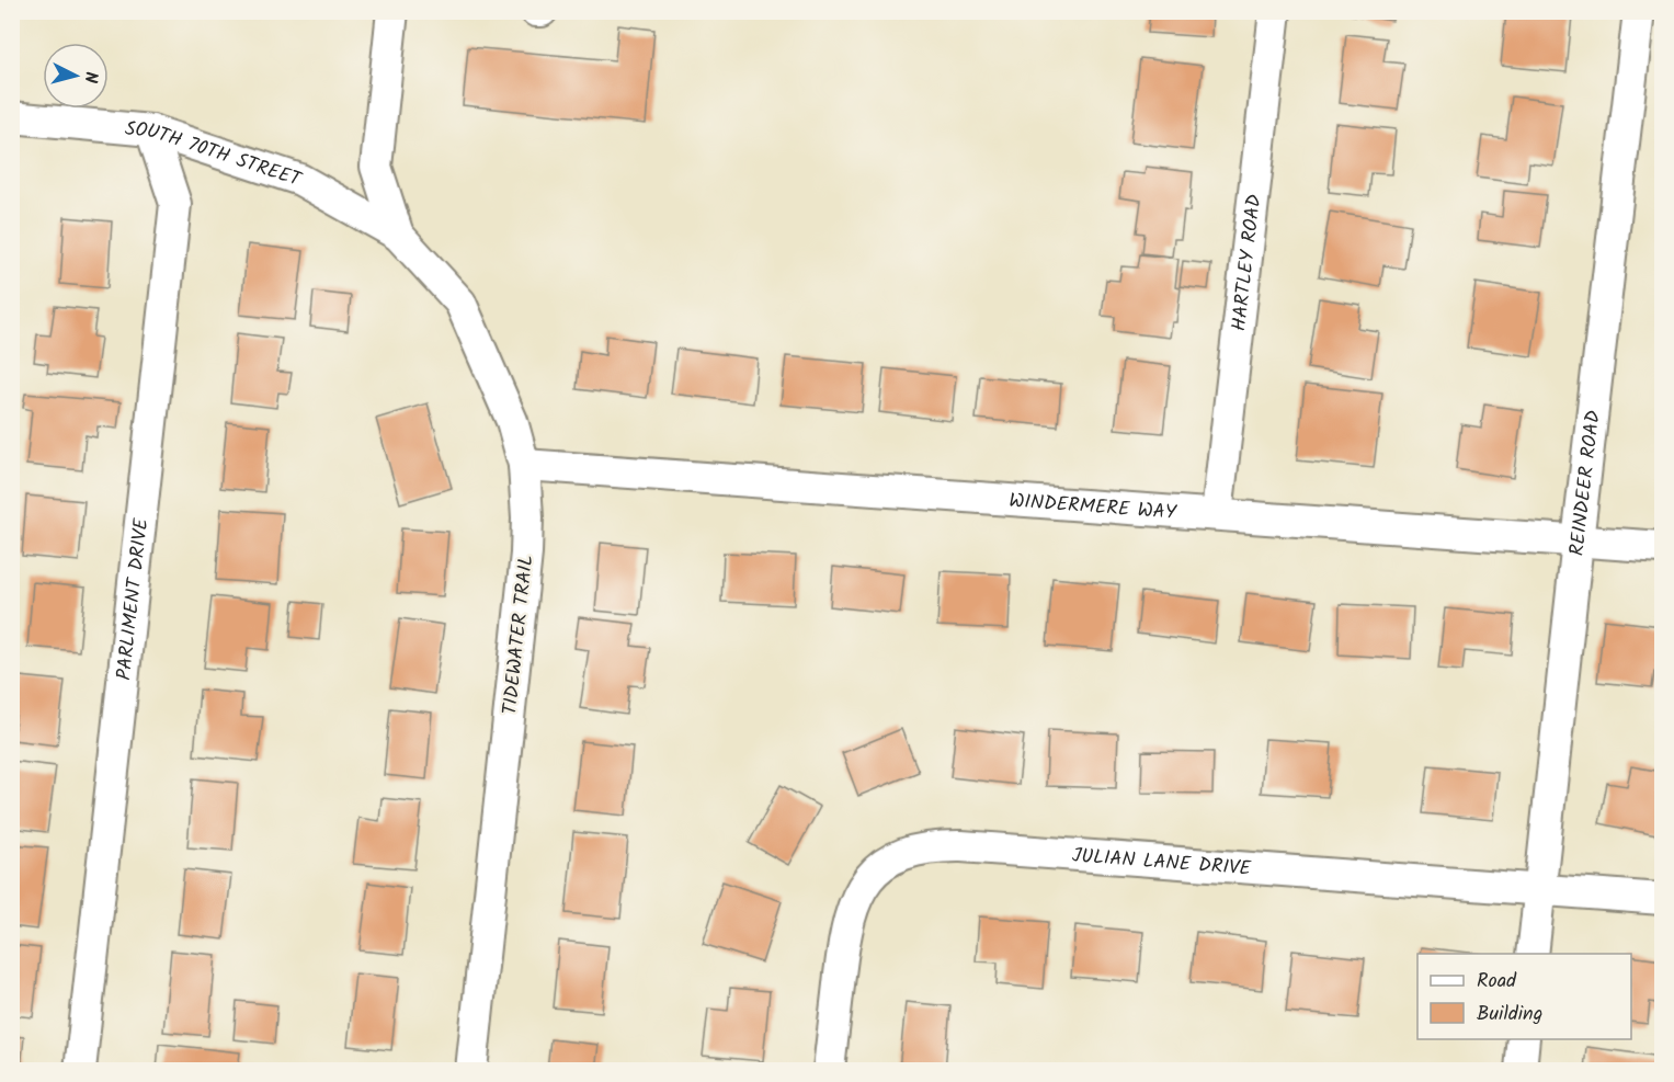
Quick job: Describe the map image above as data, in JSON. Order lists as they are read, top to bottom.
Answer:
{
  "streets": {
    "street": [
      "SOUTH 70TH STREET",
      "HARTLEY ROAD",
      "REINDEER ROAD",
      "WINDERMERE WAY",
      "PARLIMENT DRIVE",
      "TIDEWATER TRAIL",
      "JULIAN LANE DRIVE"
    ]
  },
  "crossings": [
    ["SOUTH 70TH STREET", "PARLIMENT DRIVE"],
    ["SOUTH 70TH STREET", "TIDEWATER TRAIL"],
    ["HARTLEY ROAD", "WINDERMERE WAY"],
    ["REINDEER ROAD", "WINDERMERE WAY"],
    ["REINDEER ROAD", "JULIAN LANE DRIVE"],
    ["WINDERMERE WAY", "TIDEWATER TRAIL"]
  ],
  "legend": ["Road", "Building"],
  "north": "right"
}
